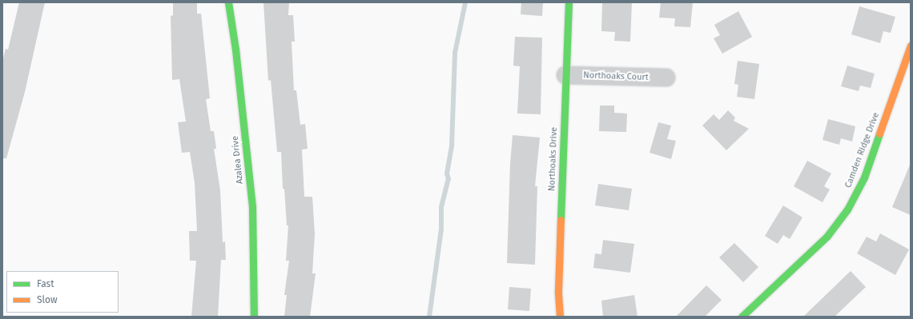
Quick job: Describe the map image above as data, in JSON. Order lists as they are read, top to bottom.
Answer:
{
  "streets": {
    "street": [
      "Northoaks Court",
      "Camden Ridge Drive",
      "Northoaks Drive",
      "Azalea Drive"
    ]
  },
  "crossings": [
    ["Northoaks Court", "Northoaks Drive"]
  ],
  "legend": ["Fast", "Slow"]
}
